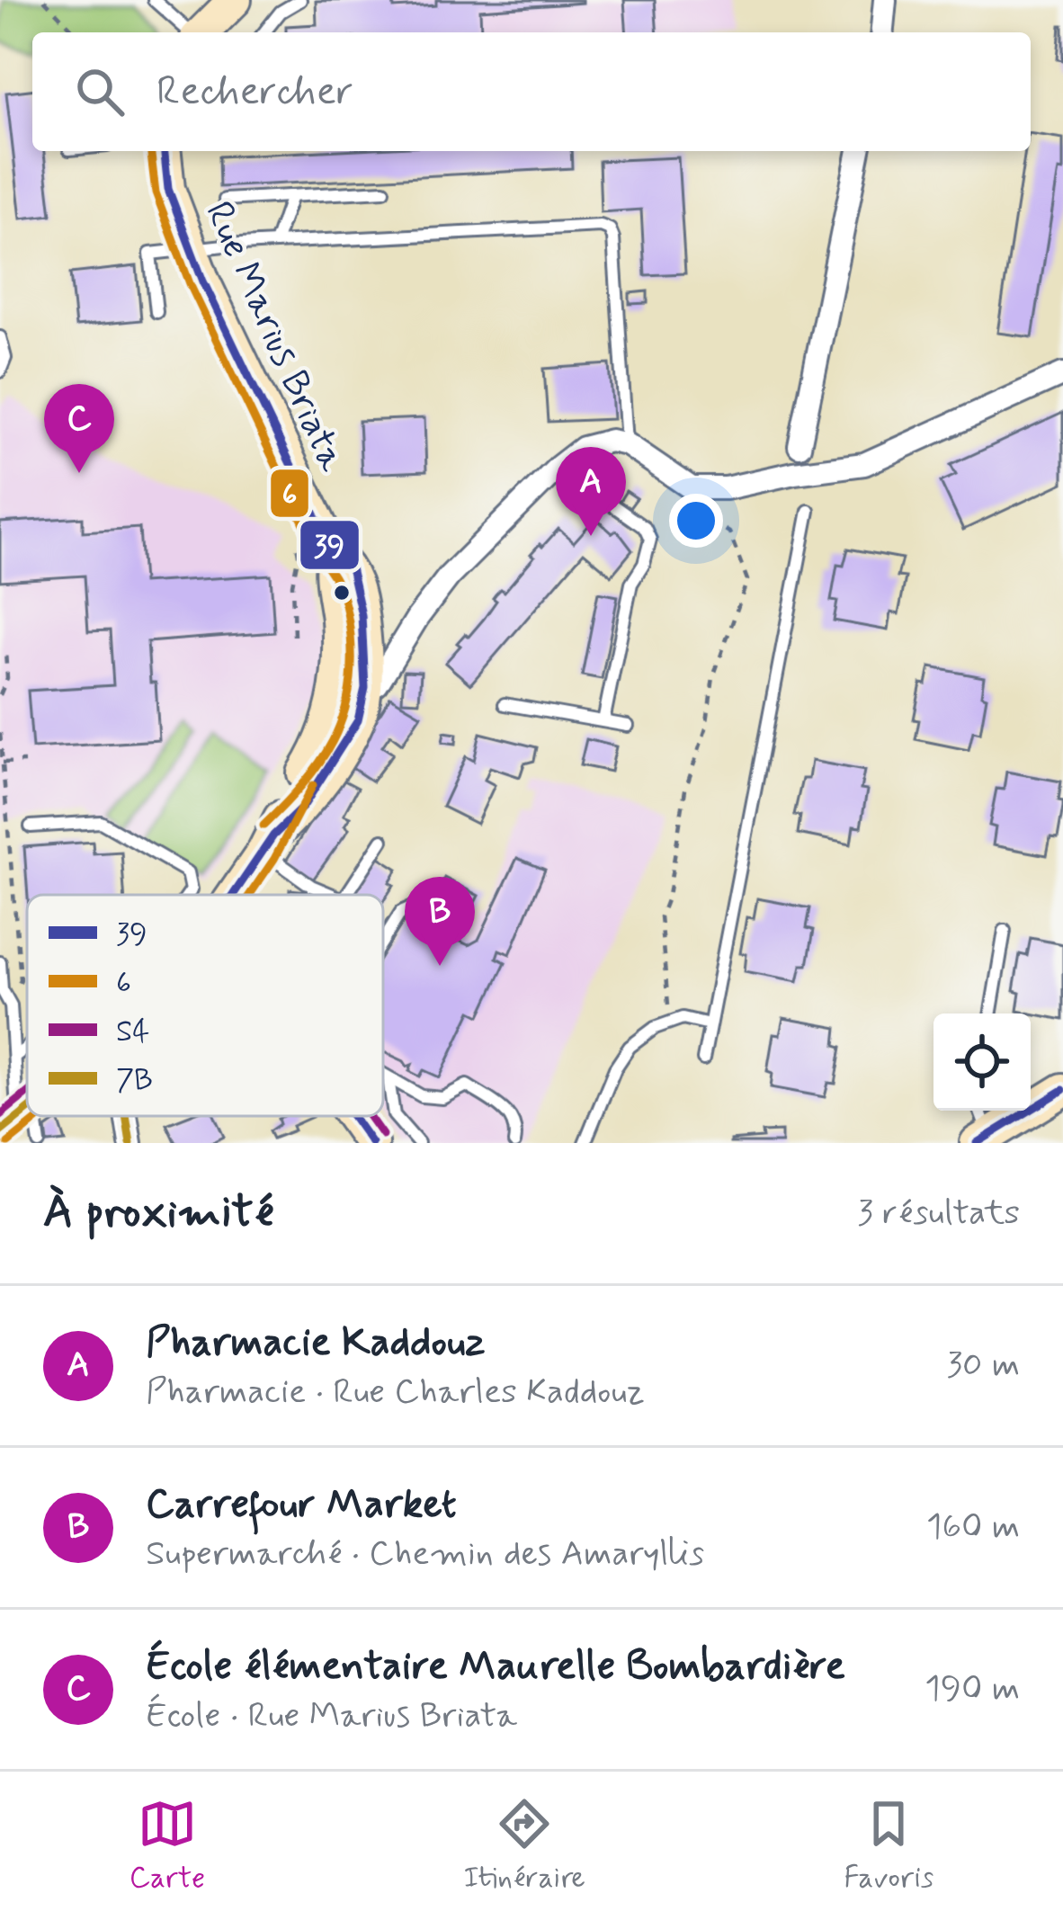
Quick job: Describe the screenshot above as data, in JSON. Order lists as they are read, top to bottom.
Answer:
{
  "streets": {
    "street": ["Rue Marius Briata"]
  },
  "lines": [
    "transit line 39",
    "transit line 6",
    "transit line S4",
    "transit line 7B"
  ],
  "legend": [
    "39",
    "6",
    "S4",
    "7B"
  ],
  "page": {
    "search": "Rechercher",
    "pins": ["C", "A", "B"],
    "heading": ["À proximité", "3 résultats"],
    "list": [
      {
        "mark": "A",
        "name": "Pharmacie Kaddouz",
        "note": "Pharmacie · Rue Charles Kaddouz",
        "value": "30 m"
      },
      {
        "mark": "B",
        "name": "Carrefour Market",
        "note": "Supermarché · Chemin des Amaryllis",
        "value": "160 m"
      },
      {
        "mark": "C",
        "name": "École élémentaire Maurelle Bombardière",
        "note": "École · Rue Marius Briata",
        "value": "190 m"
      }
    ],
    "nav": ["Carte", "Itinéraire", "Favoris"]
  }
}
